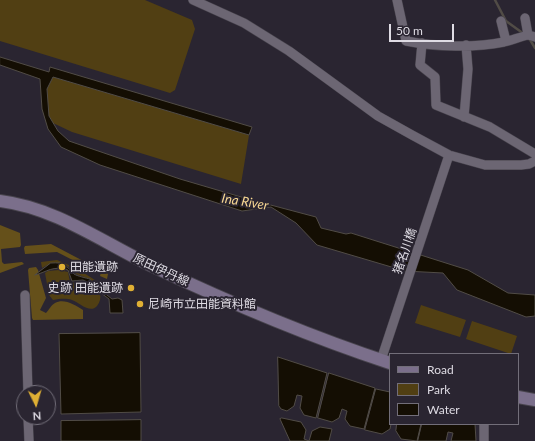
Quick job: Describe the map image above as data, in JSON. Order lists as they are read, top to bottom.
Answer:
{
  "streets": {
    "street": ["猪名川橋", "原田伊丹線"]
  },
  "crossings": [
    ["猪名川橋", "原田伊丹線"]
  ],
  "water": ["Ina River"],
  "places": ["田能遺跡", "史跡 田能遺跡", "尼崎市立田能資料館"],
  "legend": ["Road", "Park", "Water"],
  "scale_bar": "50 m",
  "north": "bottom"
}
